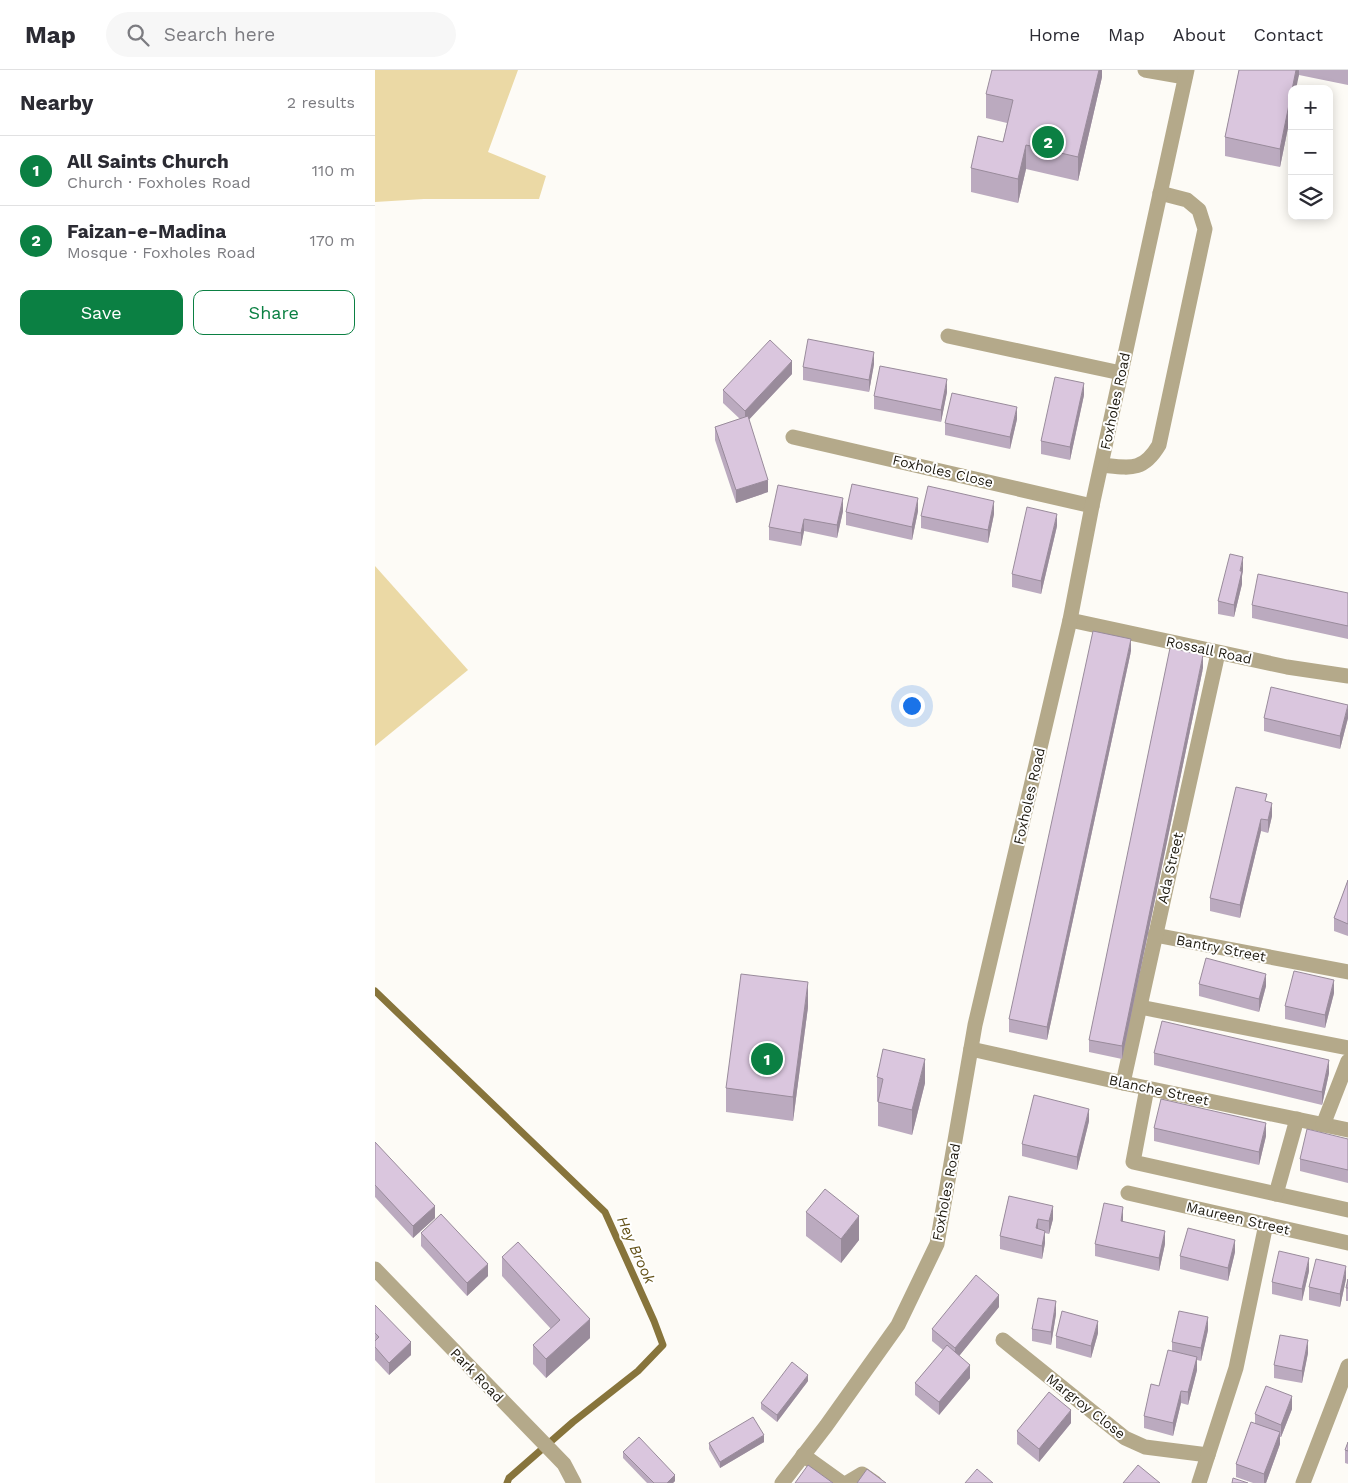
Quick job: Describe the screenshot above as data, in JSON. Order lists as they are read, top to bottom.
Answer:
{
  "streets": {
    "street": [
      "Foxholes Road",
      "Foxholes Close",
      "Rossall Road",
      "Ada Street",
      "Bantry Street",
      "Blanche Street",
      "Maureen Street",
      "Park Road",
      "Margroy Close"
    ]
  },
  "crossings": [
    ["Foxholes Road", "Foxholes Close"],
    ["Foxholes Road", "Rossall Road"],
    ["Foxholes Road", "Blanche Street"],
    ["Rossall Road", "Ada Street"],
    ["Ada Street", "Bantry Street"],
    ["Ada Street", "Blanche Street"]
  ],
  "water": ["Hey Brook"],
  "page": {
    "header": "Map",
    "search": "Search here",
    "nav": [
      "Home",
      "Map",
      "About",
      "Contact"
    ],
    "heading": ["Nearby", "2 results"],
    "map_buttons": ["+", "−"],
    "pins": ["2", "1"],
    "list": [
      {
        "mark": "1",
        "name": "All Saints Church",
        "note": "Church · Foxholes Road",
        "value": "110 m"
      },
      {
        "mark": "2",
        "name": "Faizan-e-Madina",
        "note": "Mosque · Foxholes Road",
        "value": "170 m"
      }
    ],
    "buttons": ["Save", "Share"]
  }
}
